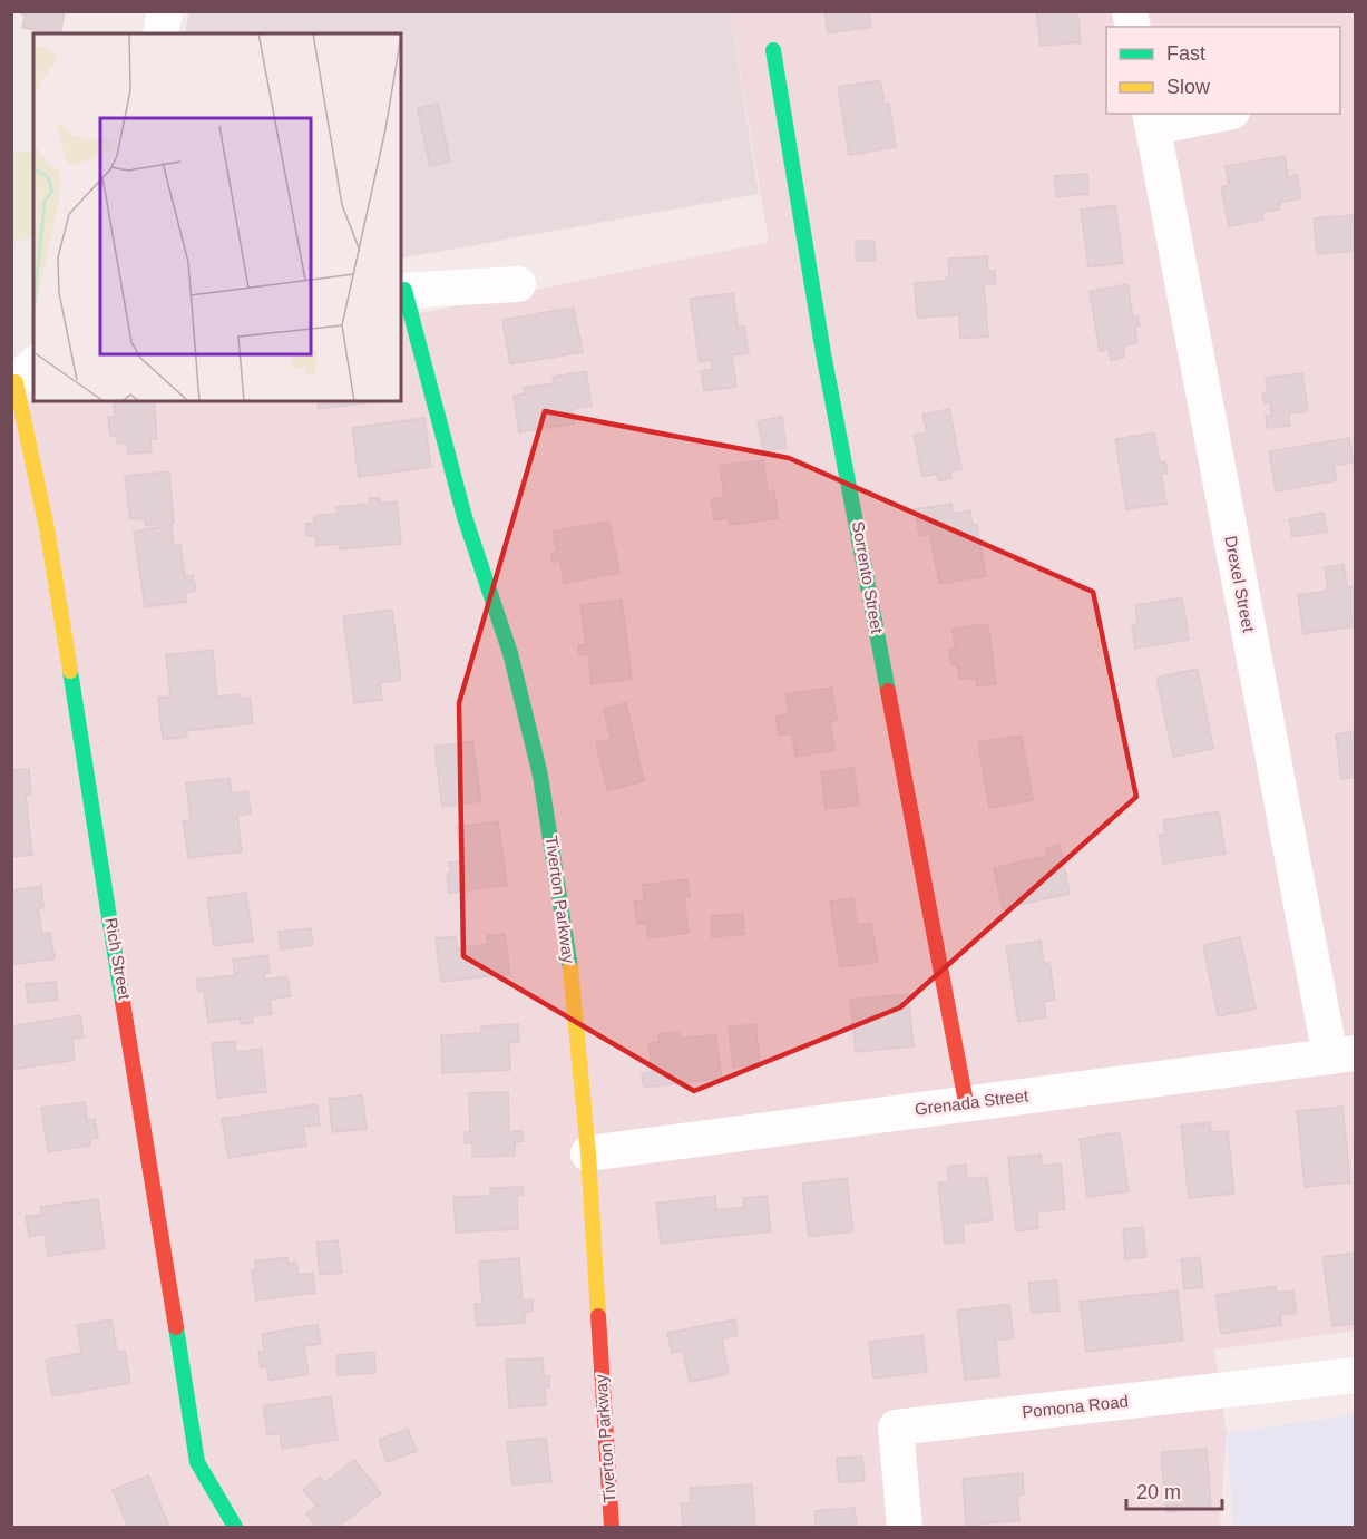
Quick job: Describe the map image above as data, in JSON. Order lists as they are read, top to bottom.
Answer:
{
  "streets": {
    "street": [
      "Sorrento Street",
      "Drexel Street",
      "Tiverton Parkway",
      "Rich Street",
      "Grenada Street",
      "Pomona Road"
    ]
  },
  "crossings": [
    ["Sorrento Street", "Grenada Street"],
    ["Drexel Street", "Grenada Street"],
    ["Tiverton Parkway", "Grenada Street"]
  ],
  "legend": ["Fast", "Slow"],
  "scale_bar": "20 m"
}
